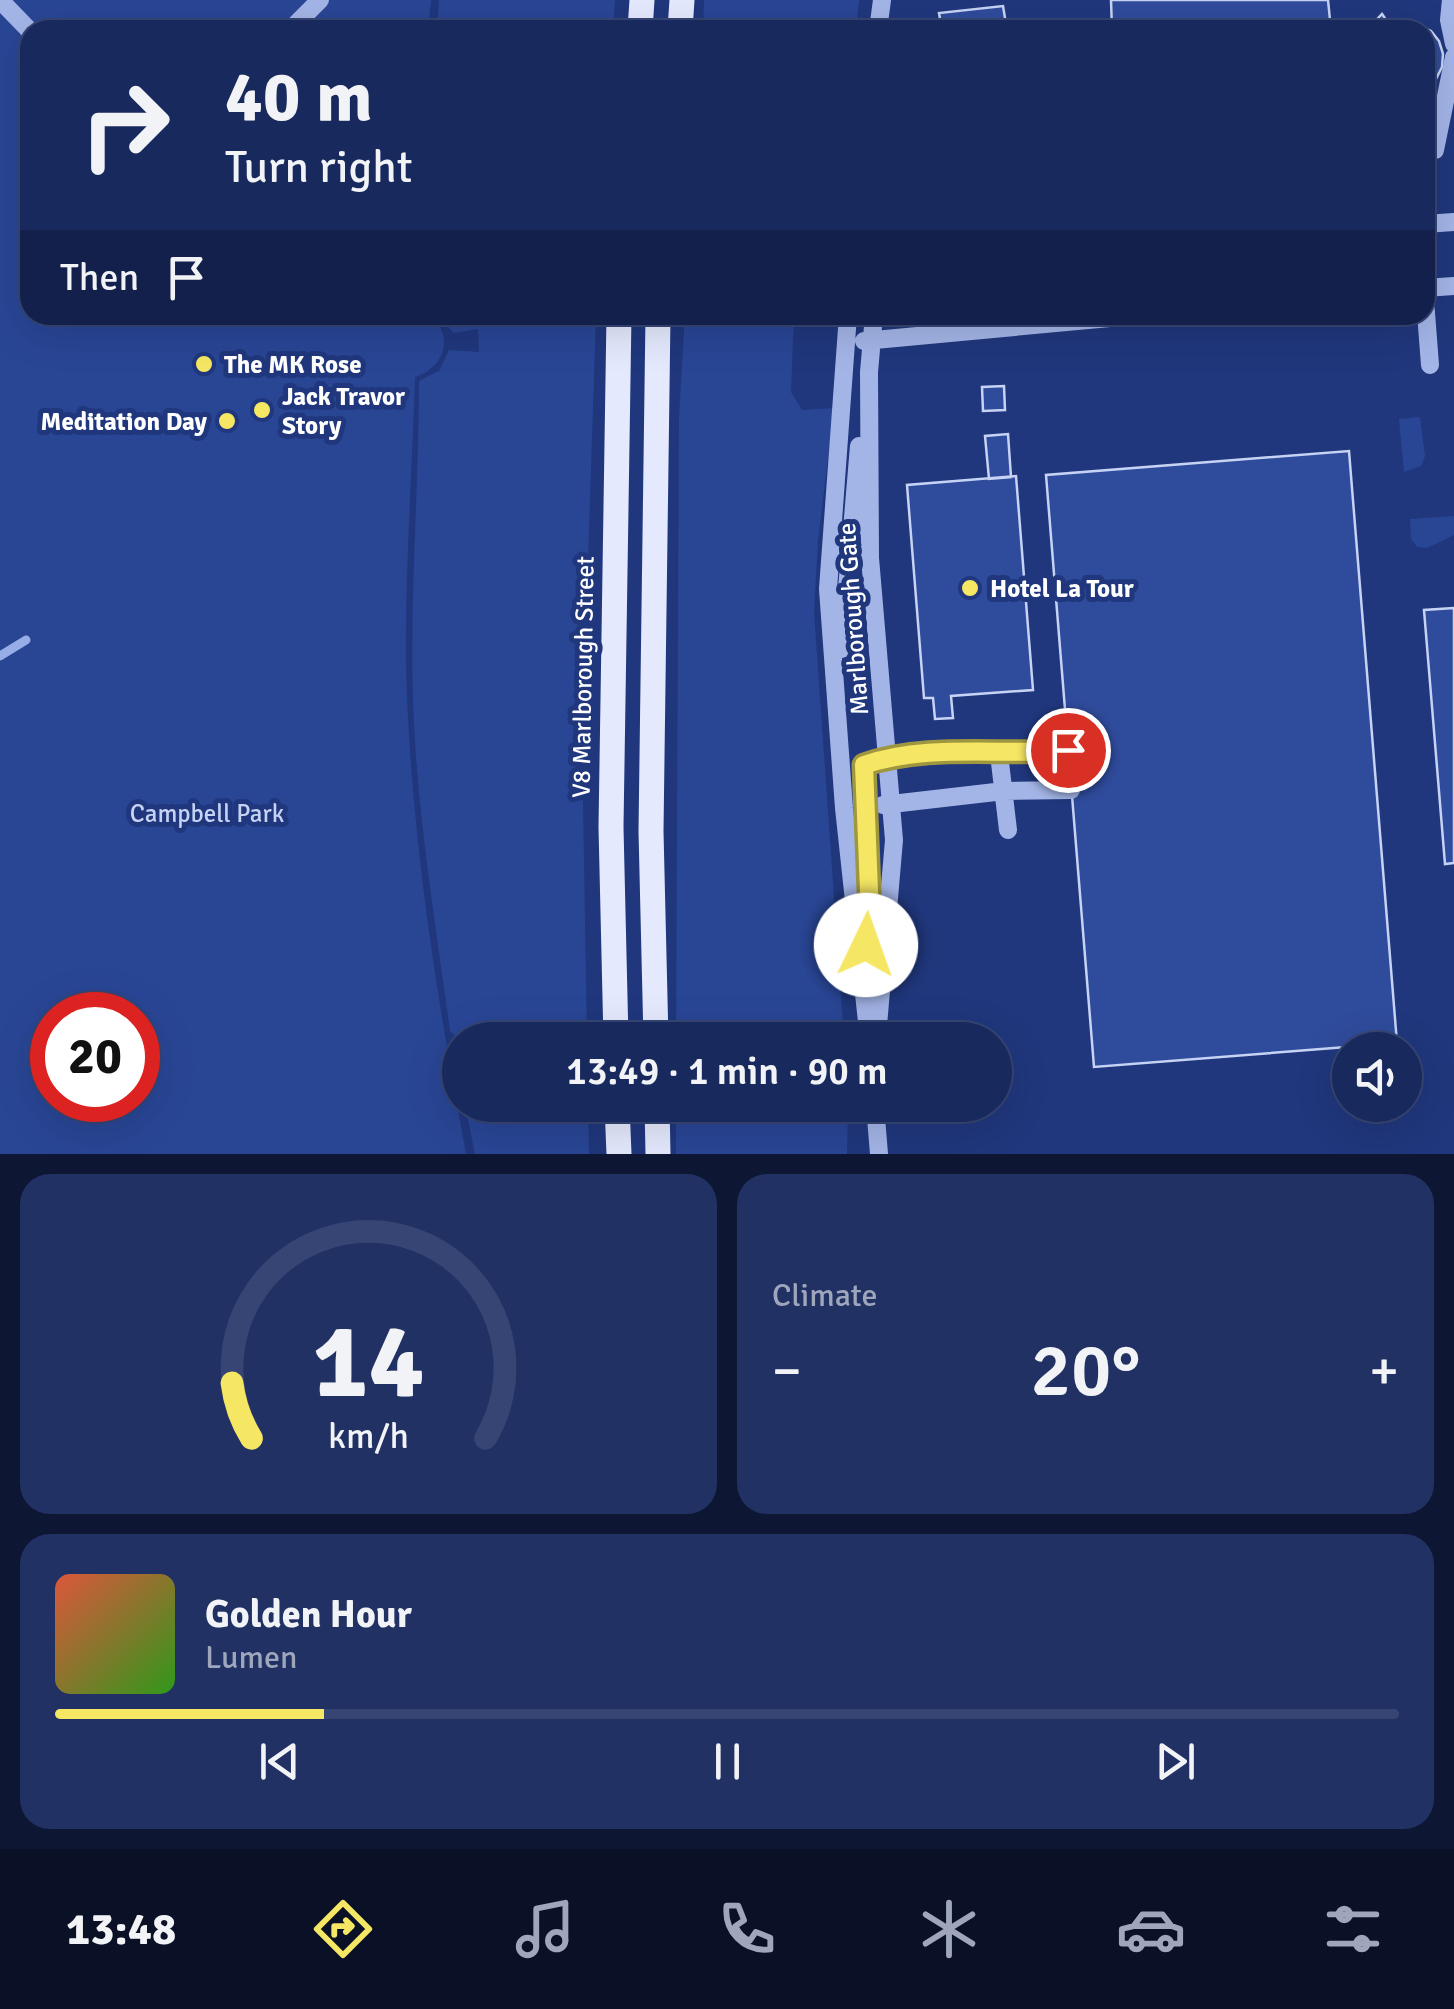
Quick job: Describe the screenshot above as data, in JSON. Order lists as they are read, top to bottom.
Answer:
{
  "streets": {
    "main road": ["V8 Marlborough Street"],
    "street": ["Marlborough Gate"]
  },
  "parks": ["Campbell Park"],
  "places": [
    "The MK Rose",
    "Jack Travor Story",
    "Meditation Day",
    "Hotel La Tour"
  ],
  "page": {
    "turn": ["40 m", "Turn right"],
    "then": "Then",
    "limit": "20",
    "trip": "13:49 · 1 min · 90 m",
    "tile": "Climate",
    "heat": ["−", "20°", "+"],
    "song": ["Golden Hour", "Lumen"],
    "tabs": "13:48",
    "gauge": ["14", "km/h"]
  }
}
